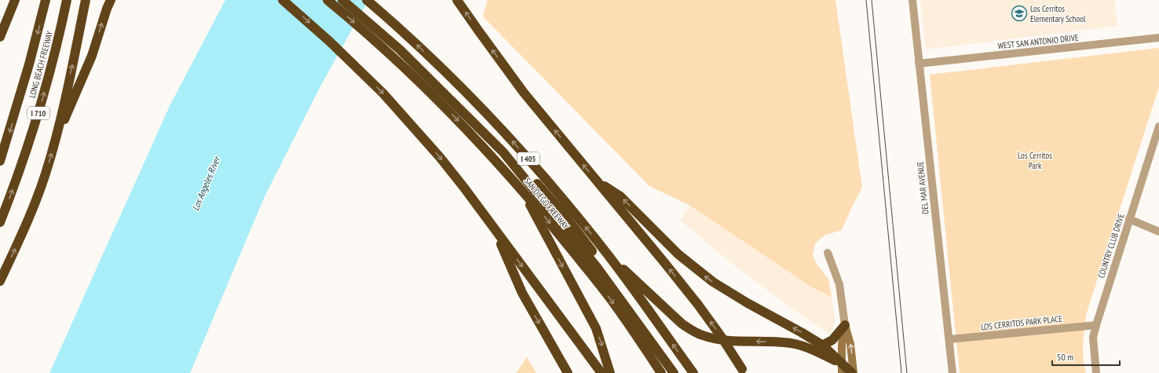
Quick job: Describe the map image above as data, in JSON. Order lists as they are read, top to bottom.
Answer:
{
  "streets": {
    "highway": [
      "LONG BEACH FREEWAY",
      "I 710",
      "I 405",
      "SAN DIEGO FREEWAY"
    ],
    "street": [
      "WEST SAN ANTONIO DRIVE",
      "DEL MAR AVENUE",
      "COUNTRY CLUB DRIVE",
      "LOS CERRITOS PARK PLACE"
    ]
  },
  "crossings": [
    ["WEST SAN ANTONIO DRIVE", "DEL MAR AVENUE"],
    ["DEL MAR AVENUE", "LOS CERRITOS PARK PLACE"],
    ["COUNTRY CLUB DRIVE", "LOS CERRITOS PARK PLACE"]
  ],
  "water": ["Los Angeles River"],
  "parks": ["Los Cerritos Park"],
  "places": {
    "school or university": ["Los Cerritos Elementary School"]
  },
  "scale_bar": "50 m"
}
